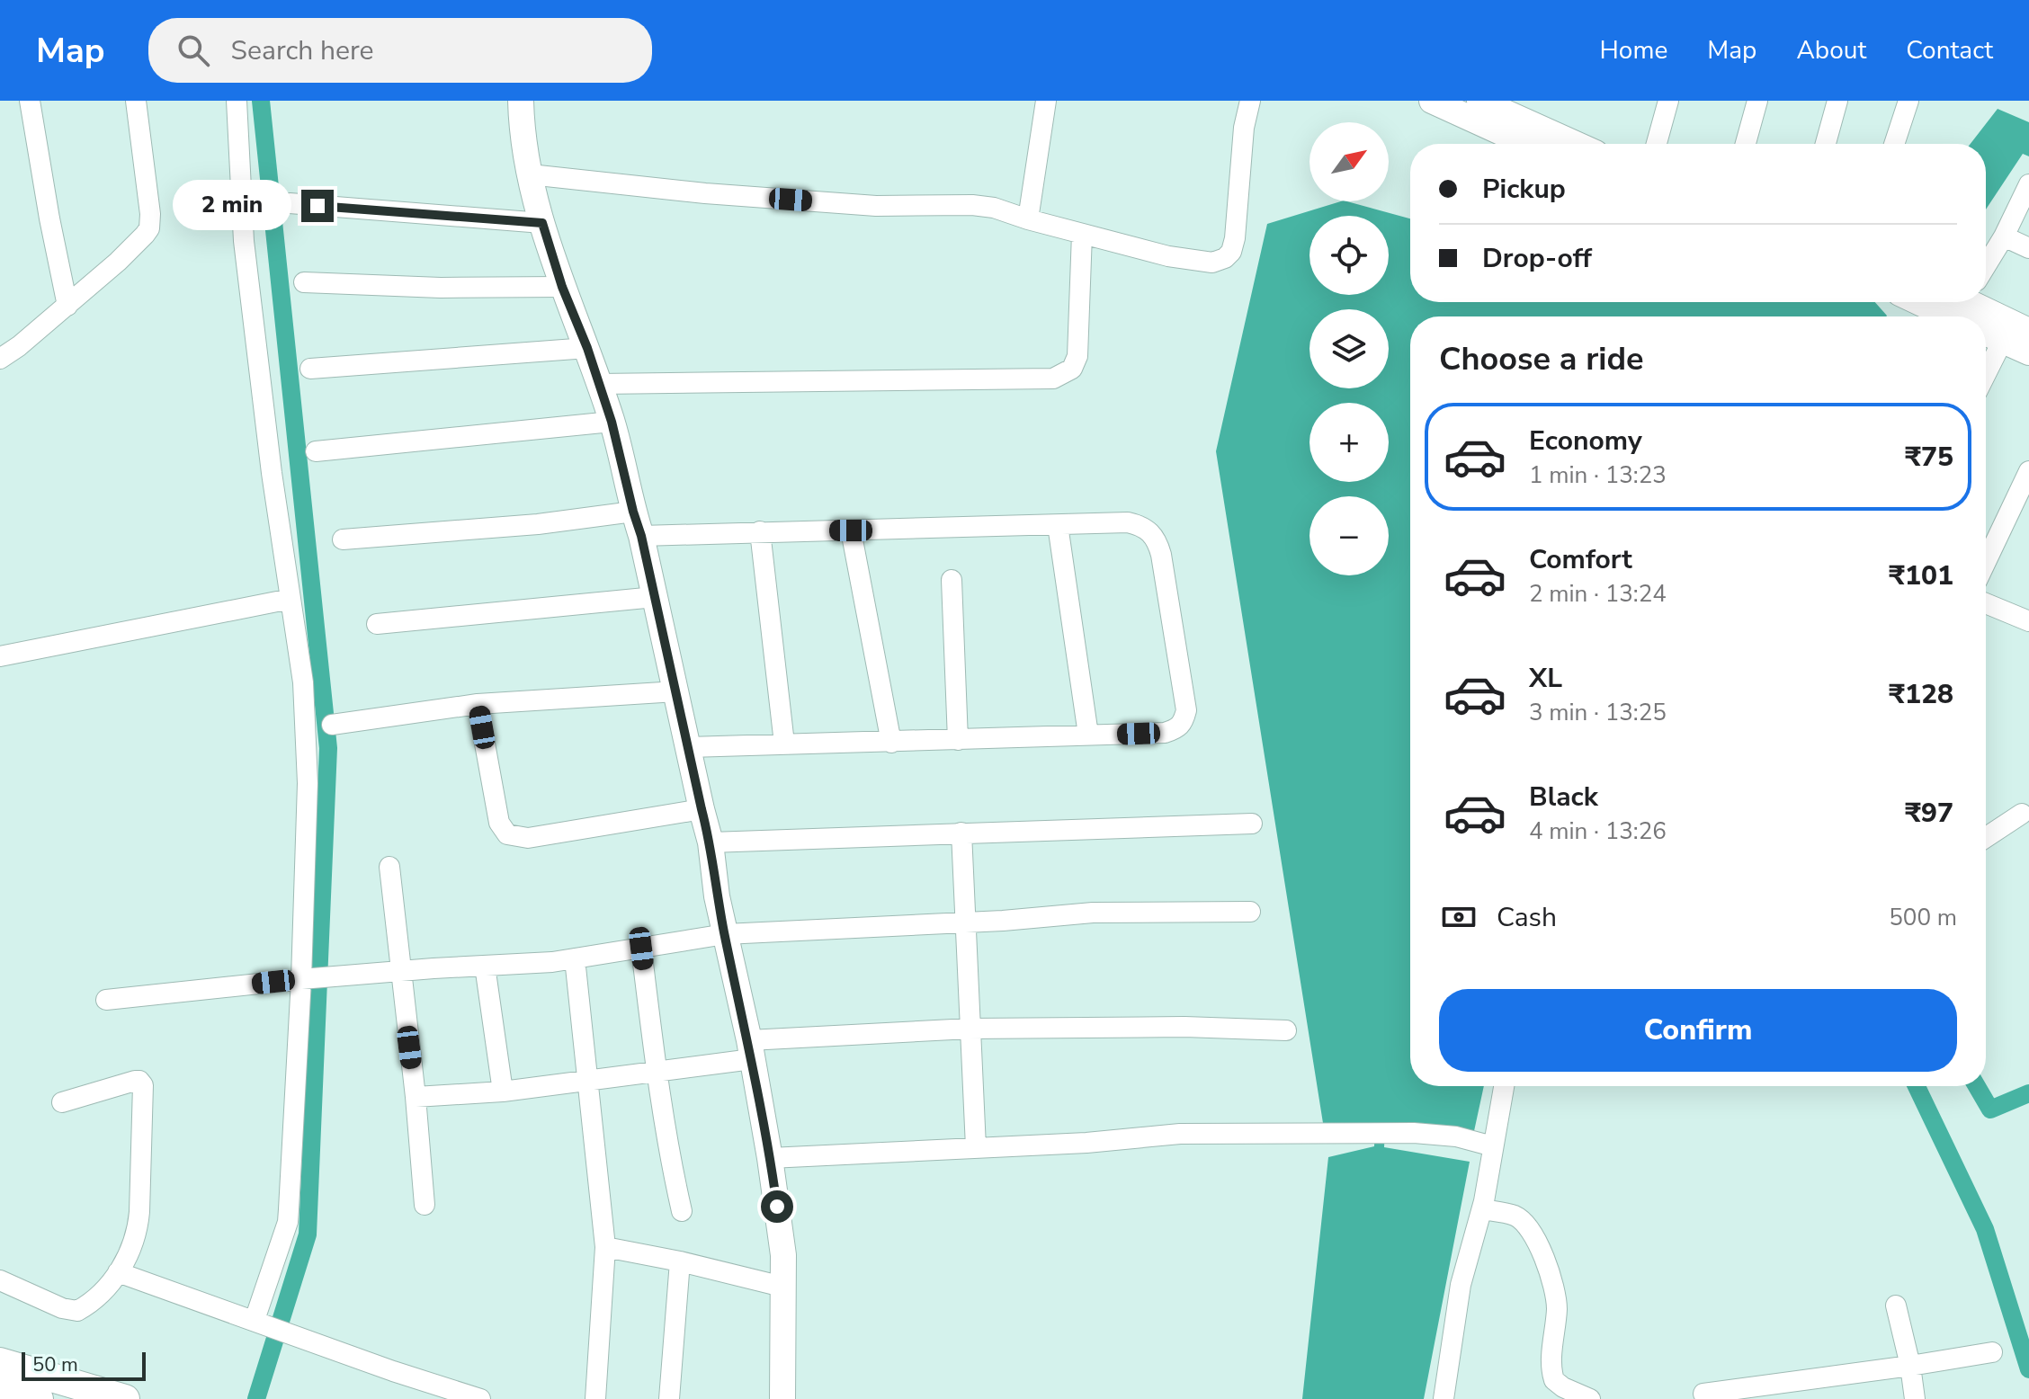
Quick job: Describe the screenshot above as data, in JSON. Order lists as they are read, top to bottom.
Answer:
{
  "scale_bar": "50 m",
  "north": "top right",
  "page": {
    "header": "Map",
    "search": "Search here",
    "nav": [
      "Home",
      "Map",
      "About",
      "Contact"
    ],
    "map_buttons": ["+", "−"],
    "banner": ["Pickup", "Drop-off"],
    "bubble": "2 min",
    "heading": "Choose a ride",
    "list": [
      {
        "name": "Economy",
        "note": "1 min · 13:23",
        "value": "₹75"
      },
      {
        "name": "Comfort",
        "note": "2 min · 13:24",
        "value": "₹101"
      },
      {
        "name": "XL",
        "note": "3 min · 13:25",
        "value": "₹128"
      },
      {
        "name": "Black",
        "note": "4 min · 13:26",
        "value": "₹97"
      }
    ],
    "pay": ["Cash", "500 m"],
    "buttons": "Confirm",
    "scale": "50 m"
  }
}
